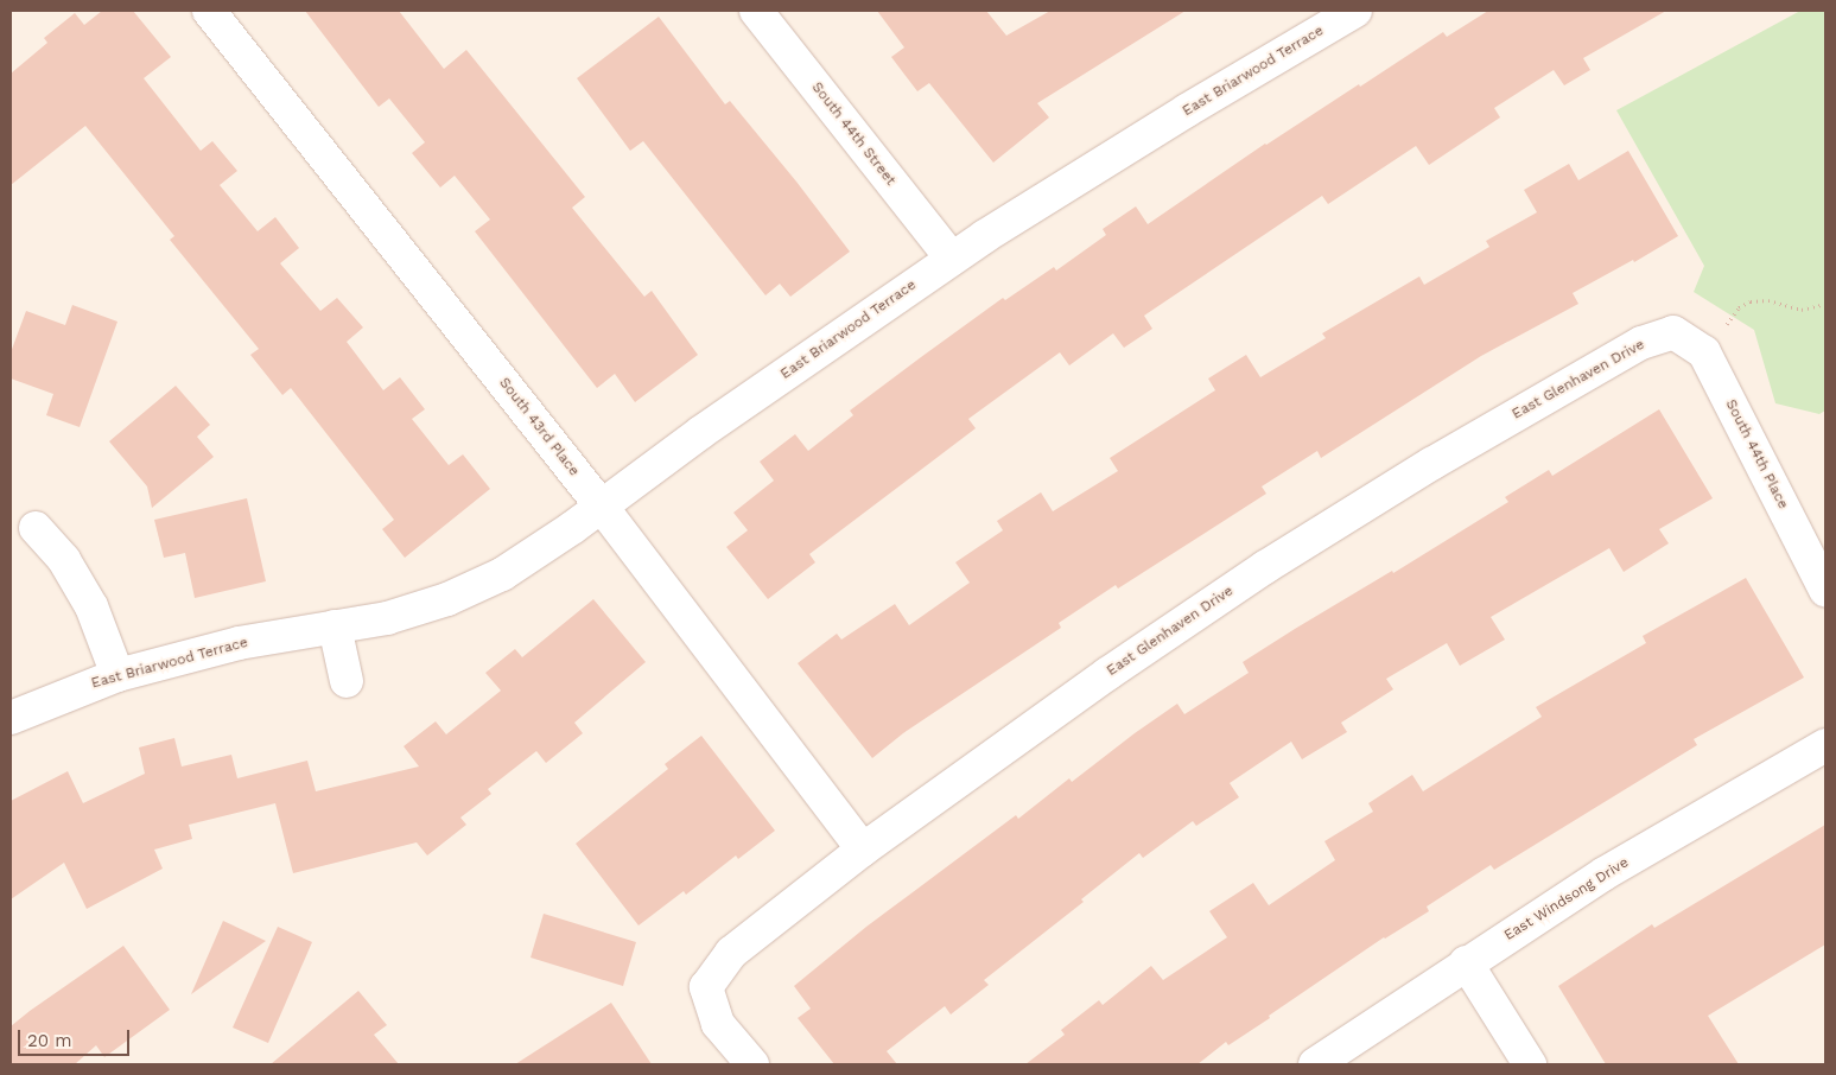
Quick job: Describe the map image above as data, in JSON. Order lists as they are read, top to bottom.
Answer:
{
  "streets": {
    "street": [
      "East Briarwood Terrace",
      "South 44th Street",
      "East Glenhaven Drive",
      "South 43rd Place",
      "South 44th Place",
      "East Windsong Drive"
    ]
  },
  "crossings": [
    ["East Briarwood Terrace", "South 44th Street"],
    ["East Briarwood Terrace", "South 43rd Place"],
    ["East Glenhaven Drive", "South 43rd Place"],
    ["East Glenhaven Drive", "South 44th Place"]
  ],
  "scale_bar": "20 m"
}
